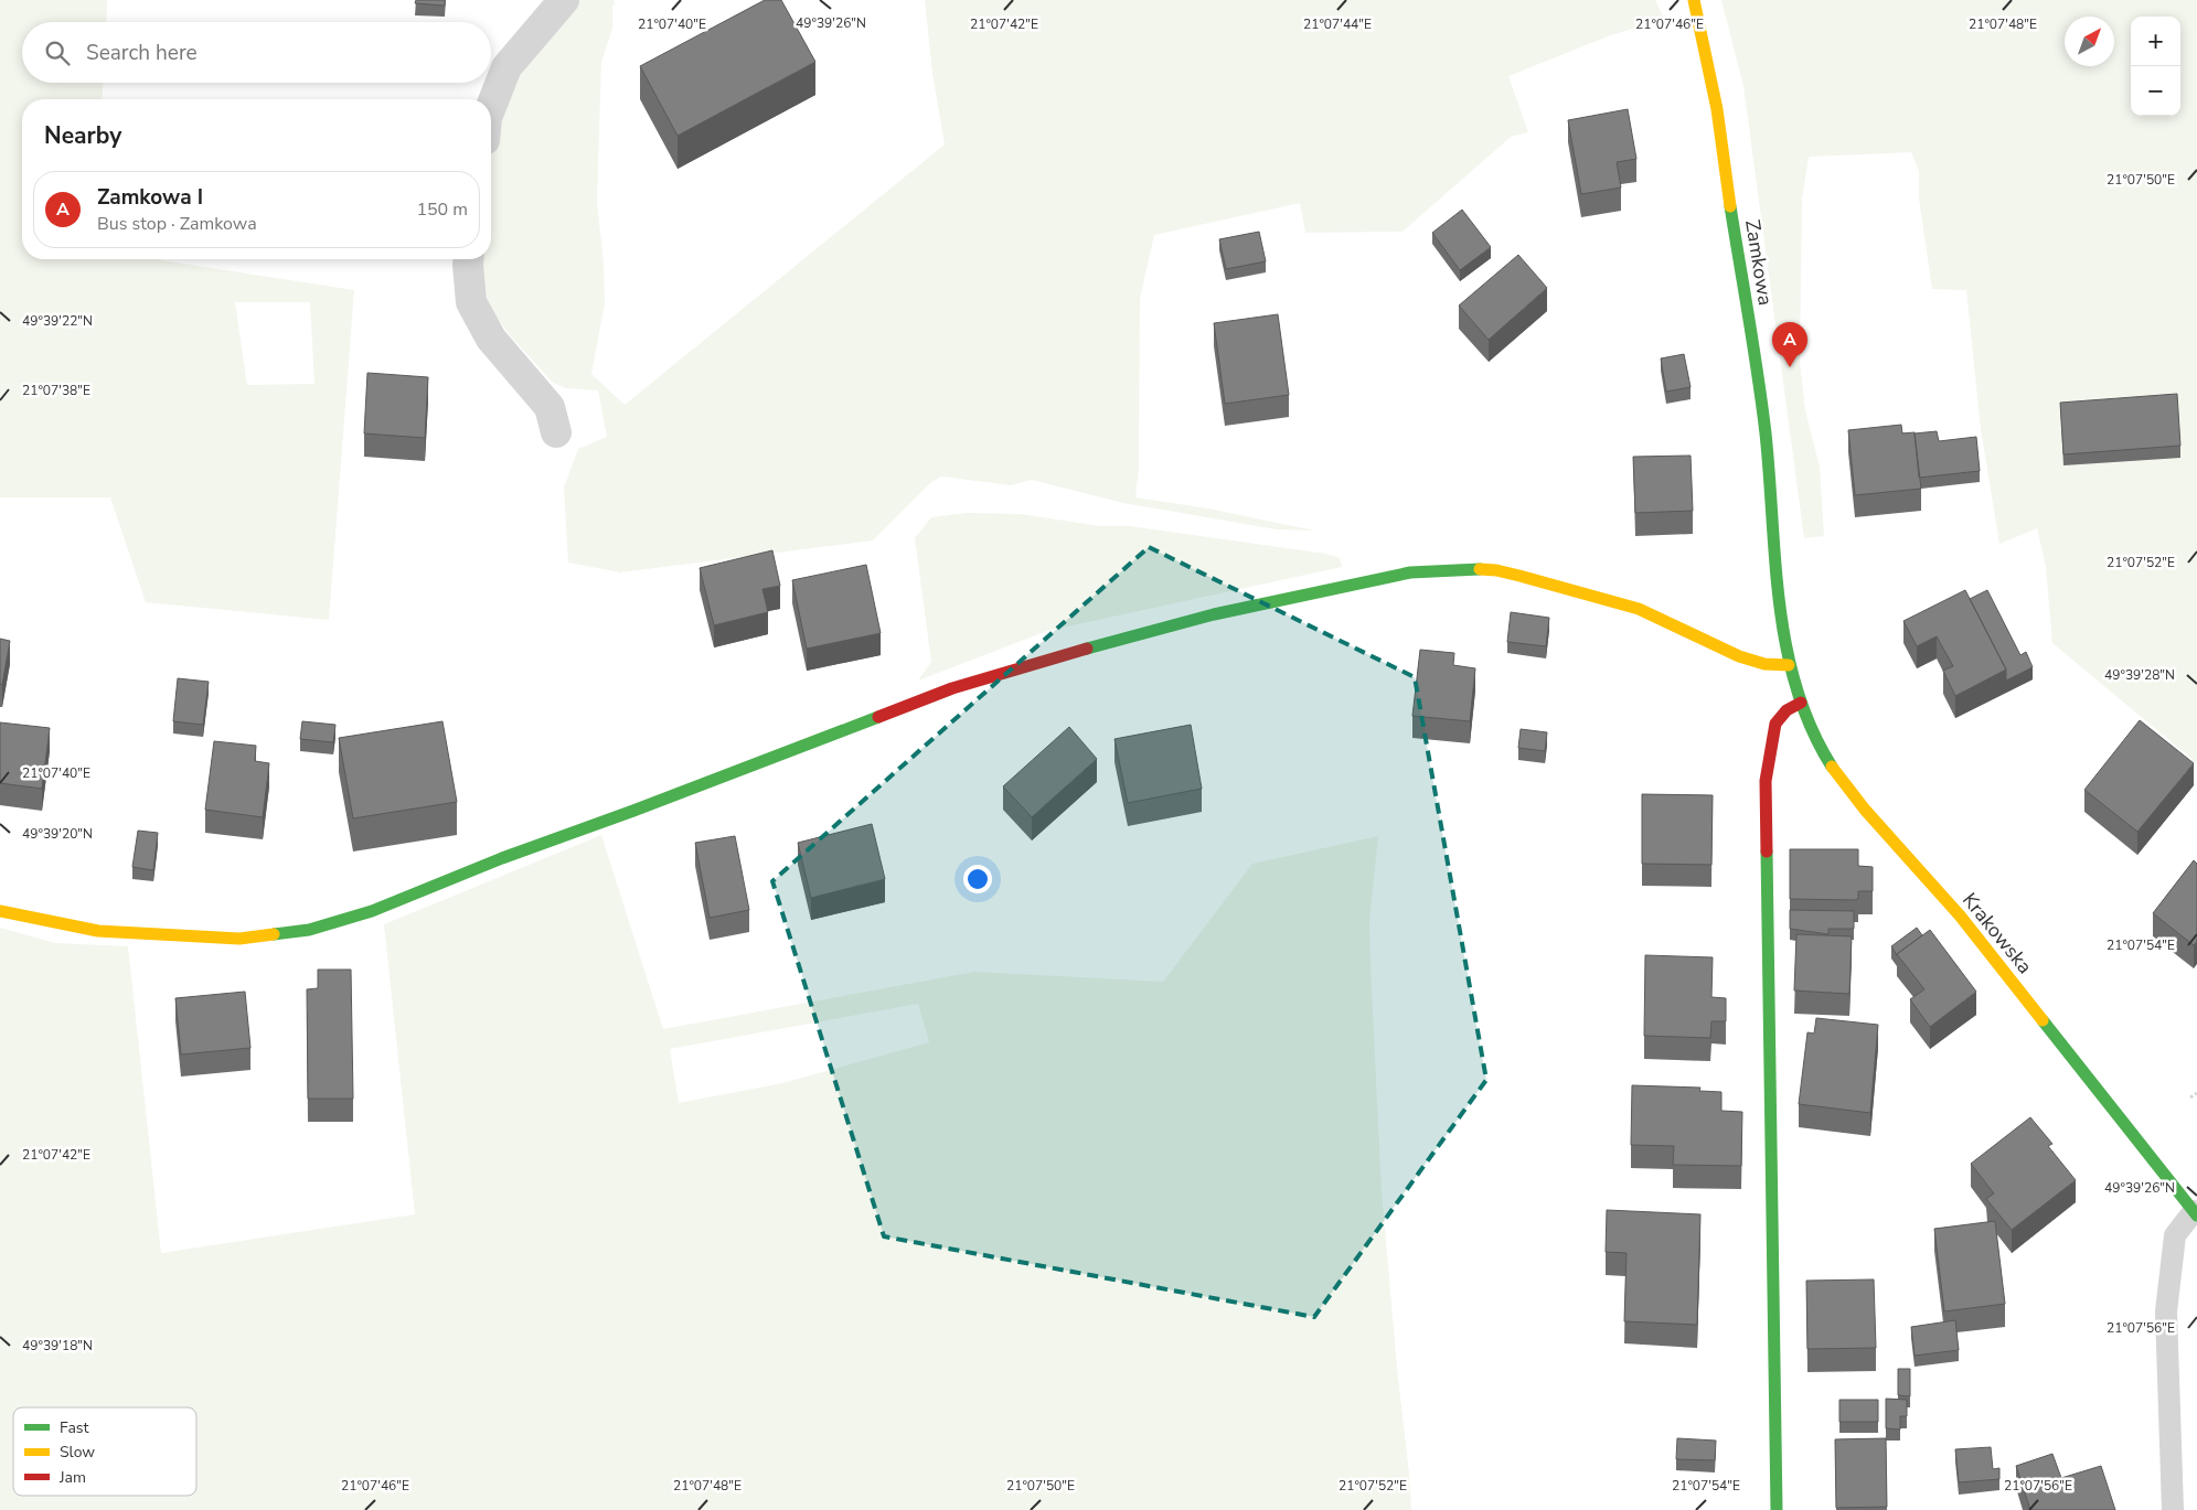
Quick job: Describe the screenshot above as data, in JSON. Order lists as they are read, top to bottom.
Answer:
{
  "streets": {
    "street": ["Zamkowa", "Krakowska"]
  },
  "crossings": [
    ["Zamkowa", "Krakowska"]
  ],
  "legend": ["Fast", "Slow", "Jam"],
  "north": "top right",
  "page": {
    "map_buttons": ["+", "−"],
    "search": "Search here",
    "heading": "Nearby",
    "list": [
      {
        "mark": "A",
        "name": "Zamkowa I",
        "note": "Bus stop · Zamkowa",
        "value": "150 m"
      }
    ],
    "pins": "A"
  },
  "coordinates": [
    "49°39'26\"N",
    "21°07'40\"E",
    "21°07'42\"E",
    "21°07'44\"E",
    "21°07'46\"E",
    "21°07'48\"E",
    "21°07'50\"E",
    "49°39'22\"N",
    "21°07'38\"E",
    "21°07'52\"E",
    "49°39'28\"N",
    "49°39'20\"N",
    "21°07'54\"E",
    "21°07'56\"E",
    "49°39'18\"N"
  ]
}
